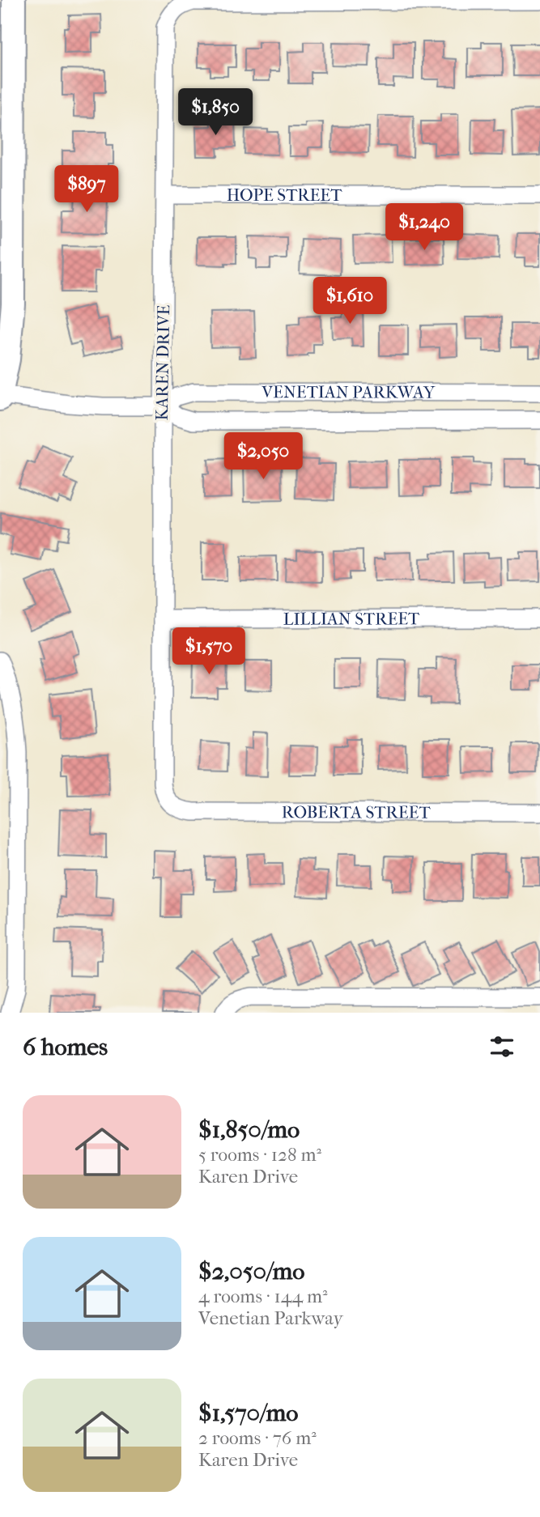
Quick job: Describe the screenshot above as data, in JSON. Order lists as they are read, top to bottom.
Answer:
{
  "streets": {
    "street": [
      "HOPE STREET",
      "KAREN DRIVE",
      "VENETIAN PARKWAY",
      "LILLIAN STREET",
      "ROBERTA STREET"
    ]
  },
  "crossings": [
    ["HOPE STREET", "KAREN DRIVE"],
    ["KAREN DRIVE", "VENETIAN PARKWAY"],
    ["KAREN DRIVE", "LILLIAN STREET"],
    ["KAREN DRIVE", "ROBERTA STREET"]
  ],
  "page": {
    "price": [
      "$1,850",
      "$897",
      "$1,240",
      "$1,610",
      "$2,050",
      "$1,570"
    ],
    "heading": "6 homes",
    "list": [
      {
        "name": "$1,850/mo",
        "note": "5 rooms · 128 m² · Karen Drive"
      },
      {
        "name": "$2,050/mo",
        "note": "4 rooms · 144 m² · Venetian Parkway"
      },
      {
        "name": "$1,570/mo",
        "note": "2 rooms · 76 m² · Karen Drive"
      }
    ]
  }
}
